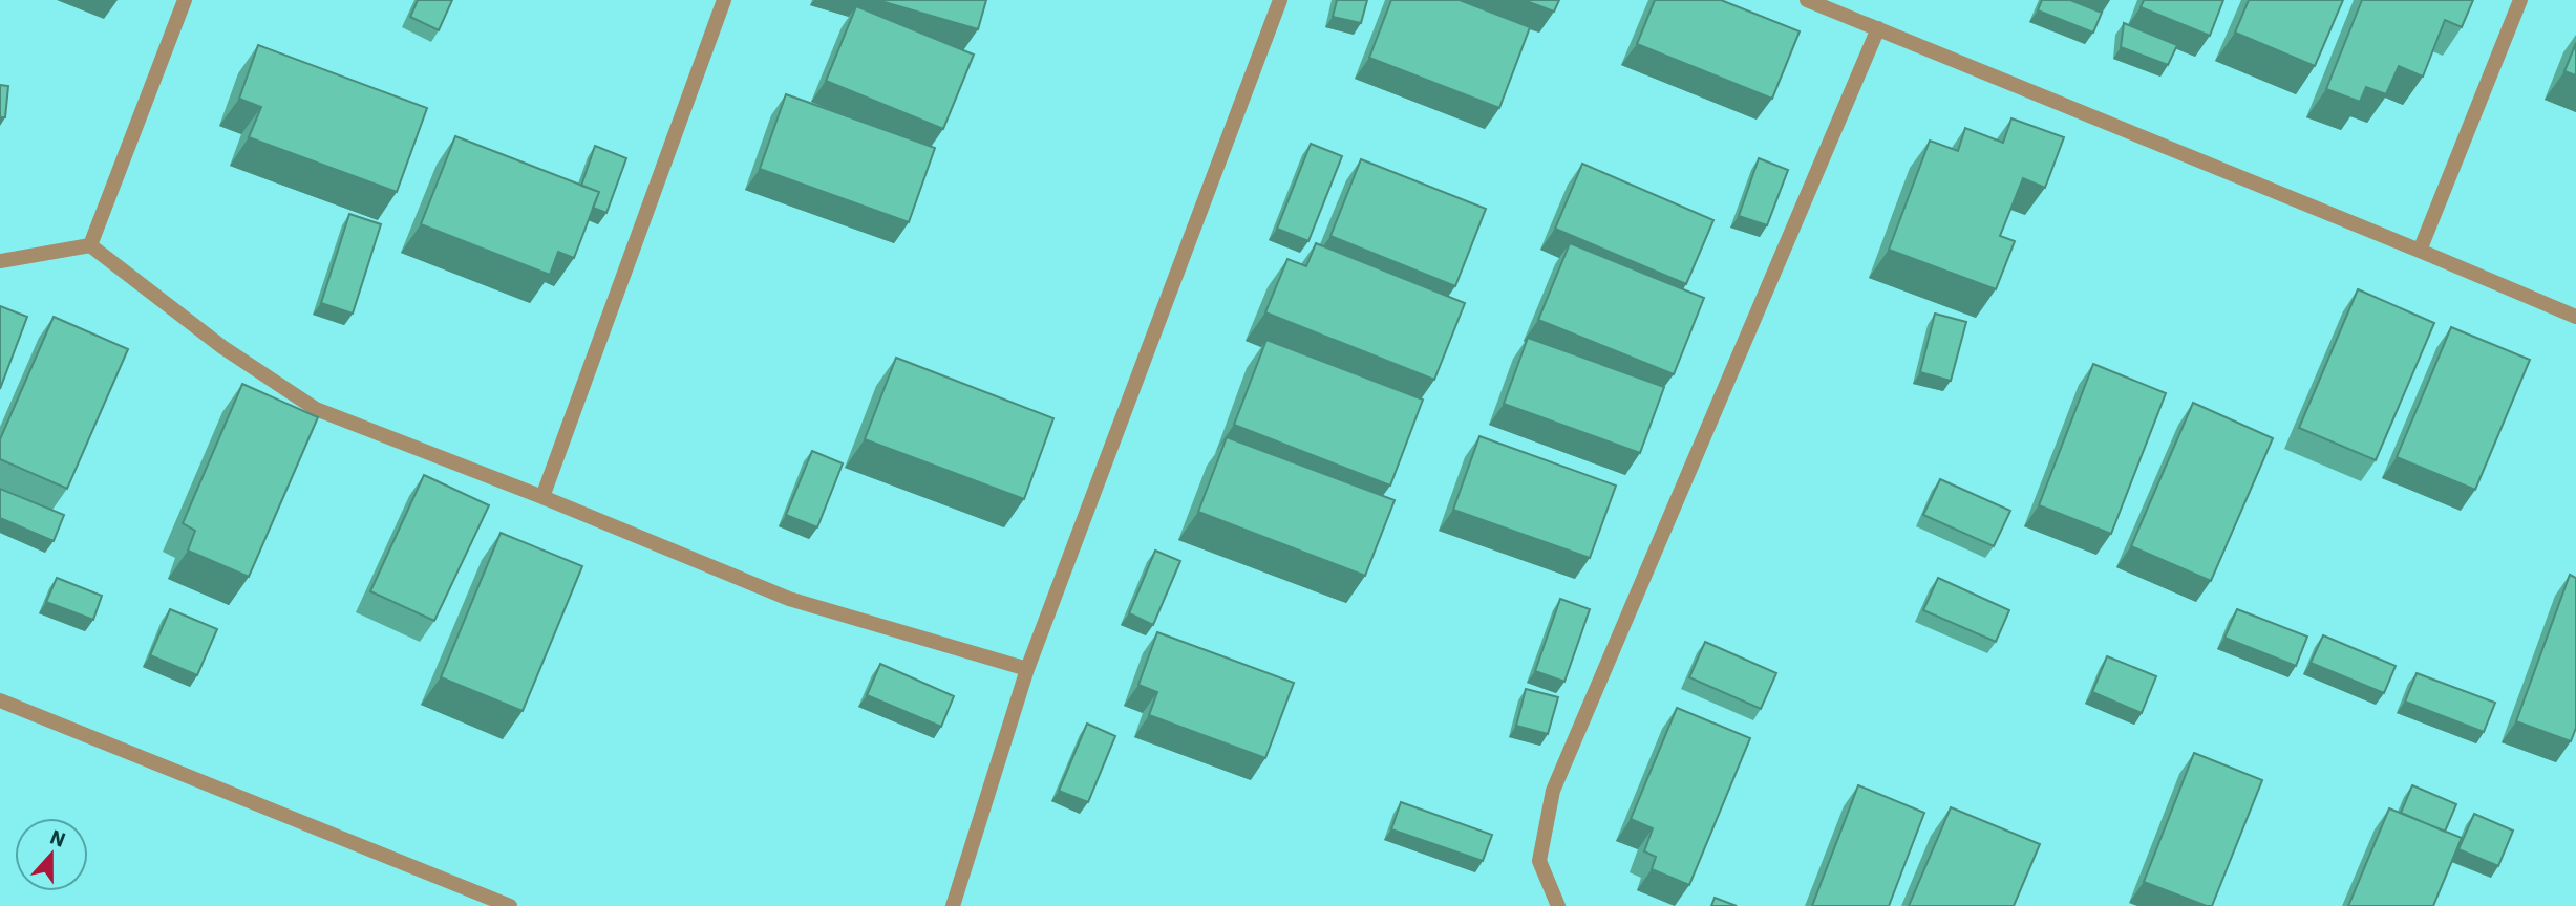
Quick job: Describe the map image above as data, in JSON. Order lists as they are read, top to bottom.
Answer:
{
  "north": "top"
}
